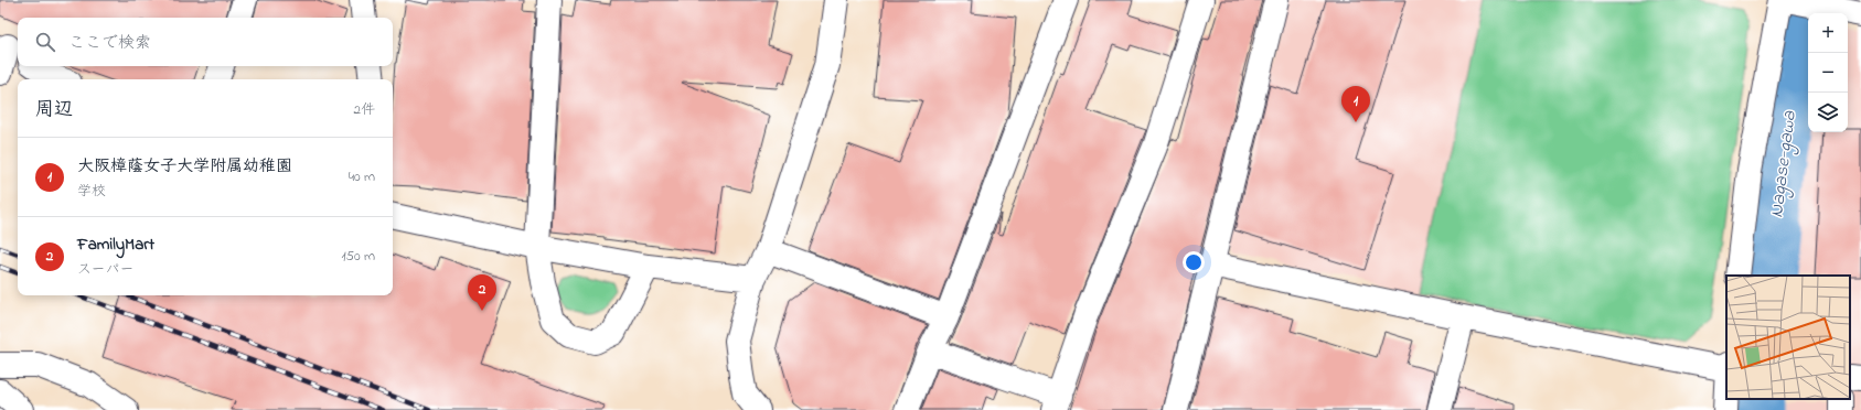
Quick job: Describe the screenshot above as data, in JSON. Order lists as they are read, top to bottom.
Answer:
{
  "water": ["Nagase-gawa"],
  "page": {
    "map_buttons": ["+", "−"],
    "search": "ここで検索",
    "heading": ["周辺", "2件"],
    "pins": ["1", "2"],
    "list": [
      {
        "mark": "1",
        "name": "大阪樟蔭女子大学附属幼稚園",
        "note": "学校",
        "value": "40 m"
      },
      {
        "mark": "2",
        "name": "FamilyMart",
        "note": "スーパー",
        "value": "150 m"
      }
    ]
  }
}
